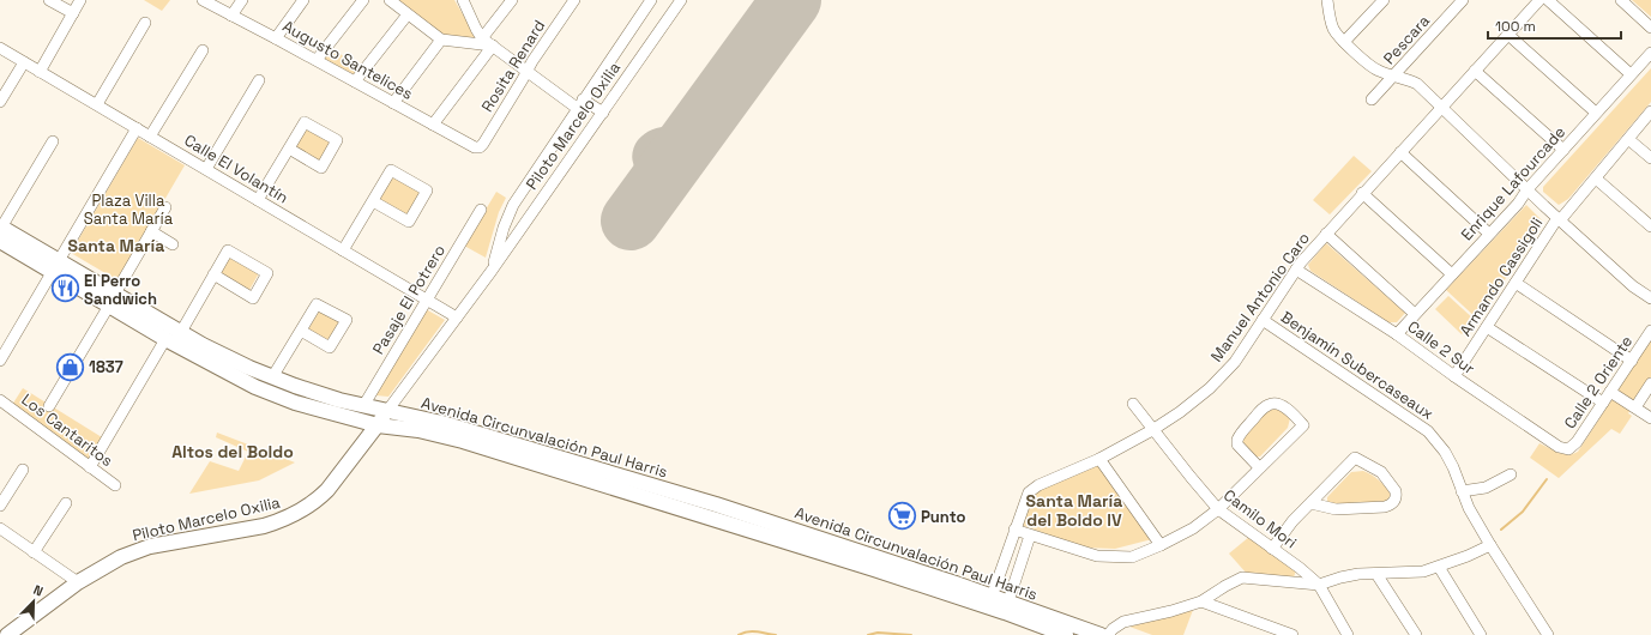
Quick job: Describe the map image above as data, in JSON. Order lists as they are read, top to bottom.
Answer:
{
  "streets": {
    "main road": ["Piloto Marcelo Oxilia", "Avenida Circunvalación Paul Harris"],
    "street": [
      "Pescara",
      "Augusto Santelices",
      "Rosita Renard",
      "Calle El Volantín",
      "Enrique Lafourcade",
      "Armando Cassigoli",
      "Manuel Antonio Caro",
      "Pasaje El Potrero",
      "Calle 2 Sur",
      "Benjamín Subercaseaux",
      "Calle 2 Oriente",
      "Los Cantaritos",
      "Camilo Mori"
    ]
  },
  "crossings": [
    ["Augusto Santelices", "Rosita Renard"],
    ["Piloto Marcelo Oxilia", "Calle El Volantín"],
    ["Piloto Marcelo Oxilia", "Avenida Circunvalación Paul Harris"],
    ["Calle El Volantín", "Pasaje El Potrero"],
    ["Enrique Lafourcade", "Calle 2 Sur"],
    ["Armando Cassigoli", "Calle 2 Sur"],
    ["Manuel Antonio Caro", "Calle 2 Sur"],
    ["Manuel Antonio Caro", "Benjamín Subercaseaux"],
    ["Manuel Antonio Caro", "Avenida Circunvalación Paul Harris"],
    ["Manuel Antonio Caro", "Camilo Mori"],
    ["Pasaje El Potrero", "Avenida Circunvalación Paul Harris"],
    ["Calle 2 Sur", "Calle 2 Oriente"]
  ],
  "districts": ["Santa María", "Altos del Boldo", "Santa María del Boldo IV"],
  "parks": ["Plaza Villa Santa María"],
  "places": {
    "restaurant": ["El Perro Sandwich"],
    "shop": ["1837"],
    "supermarket": ["Punto"]
  },
  "scale_bar": "100 m",
  "north": "top right"
}
